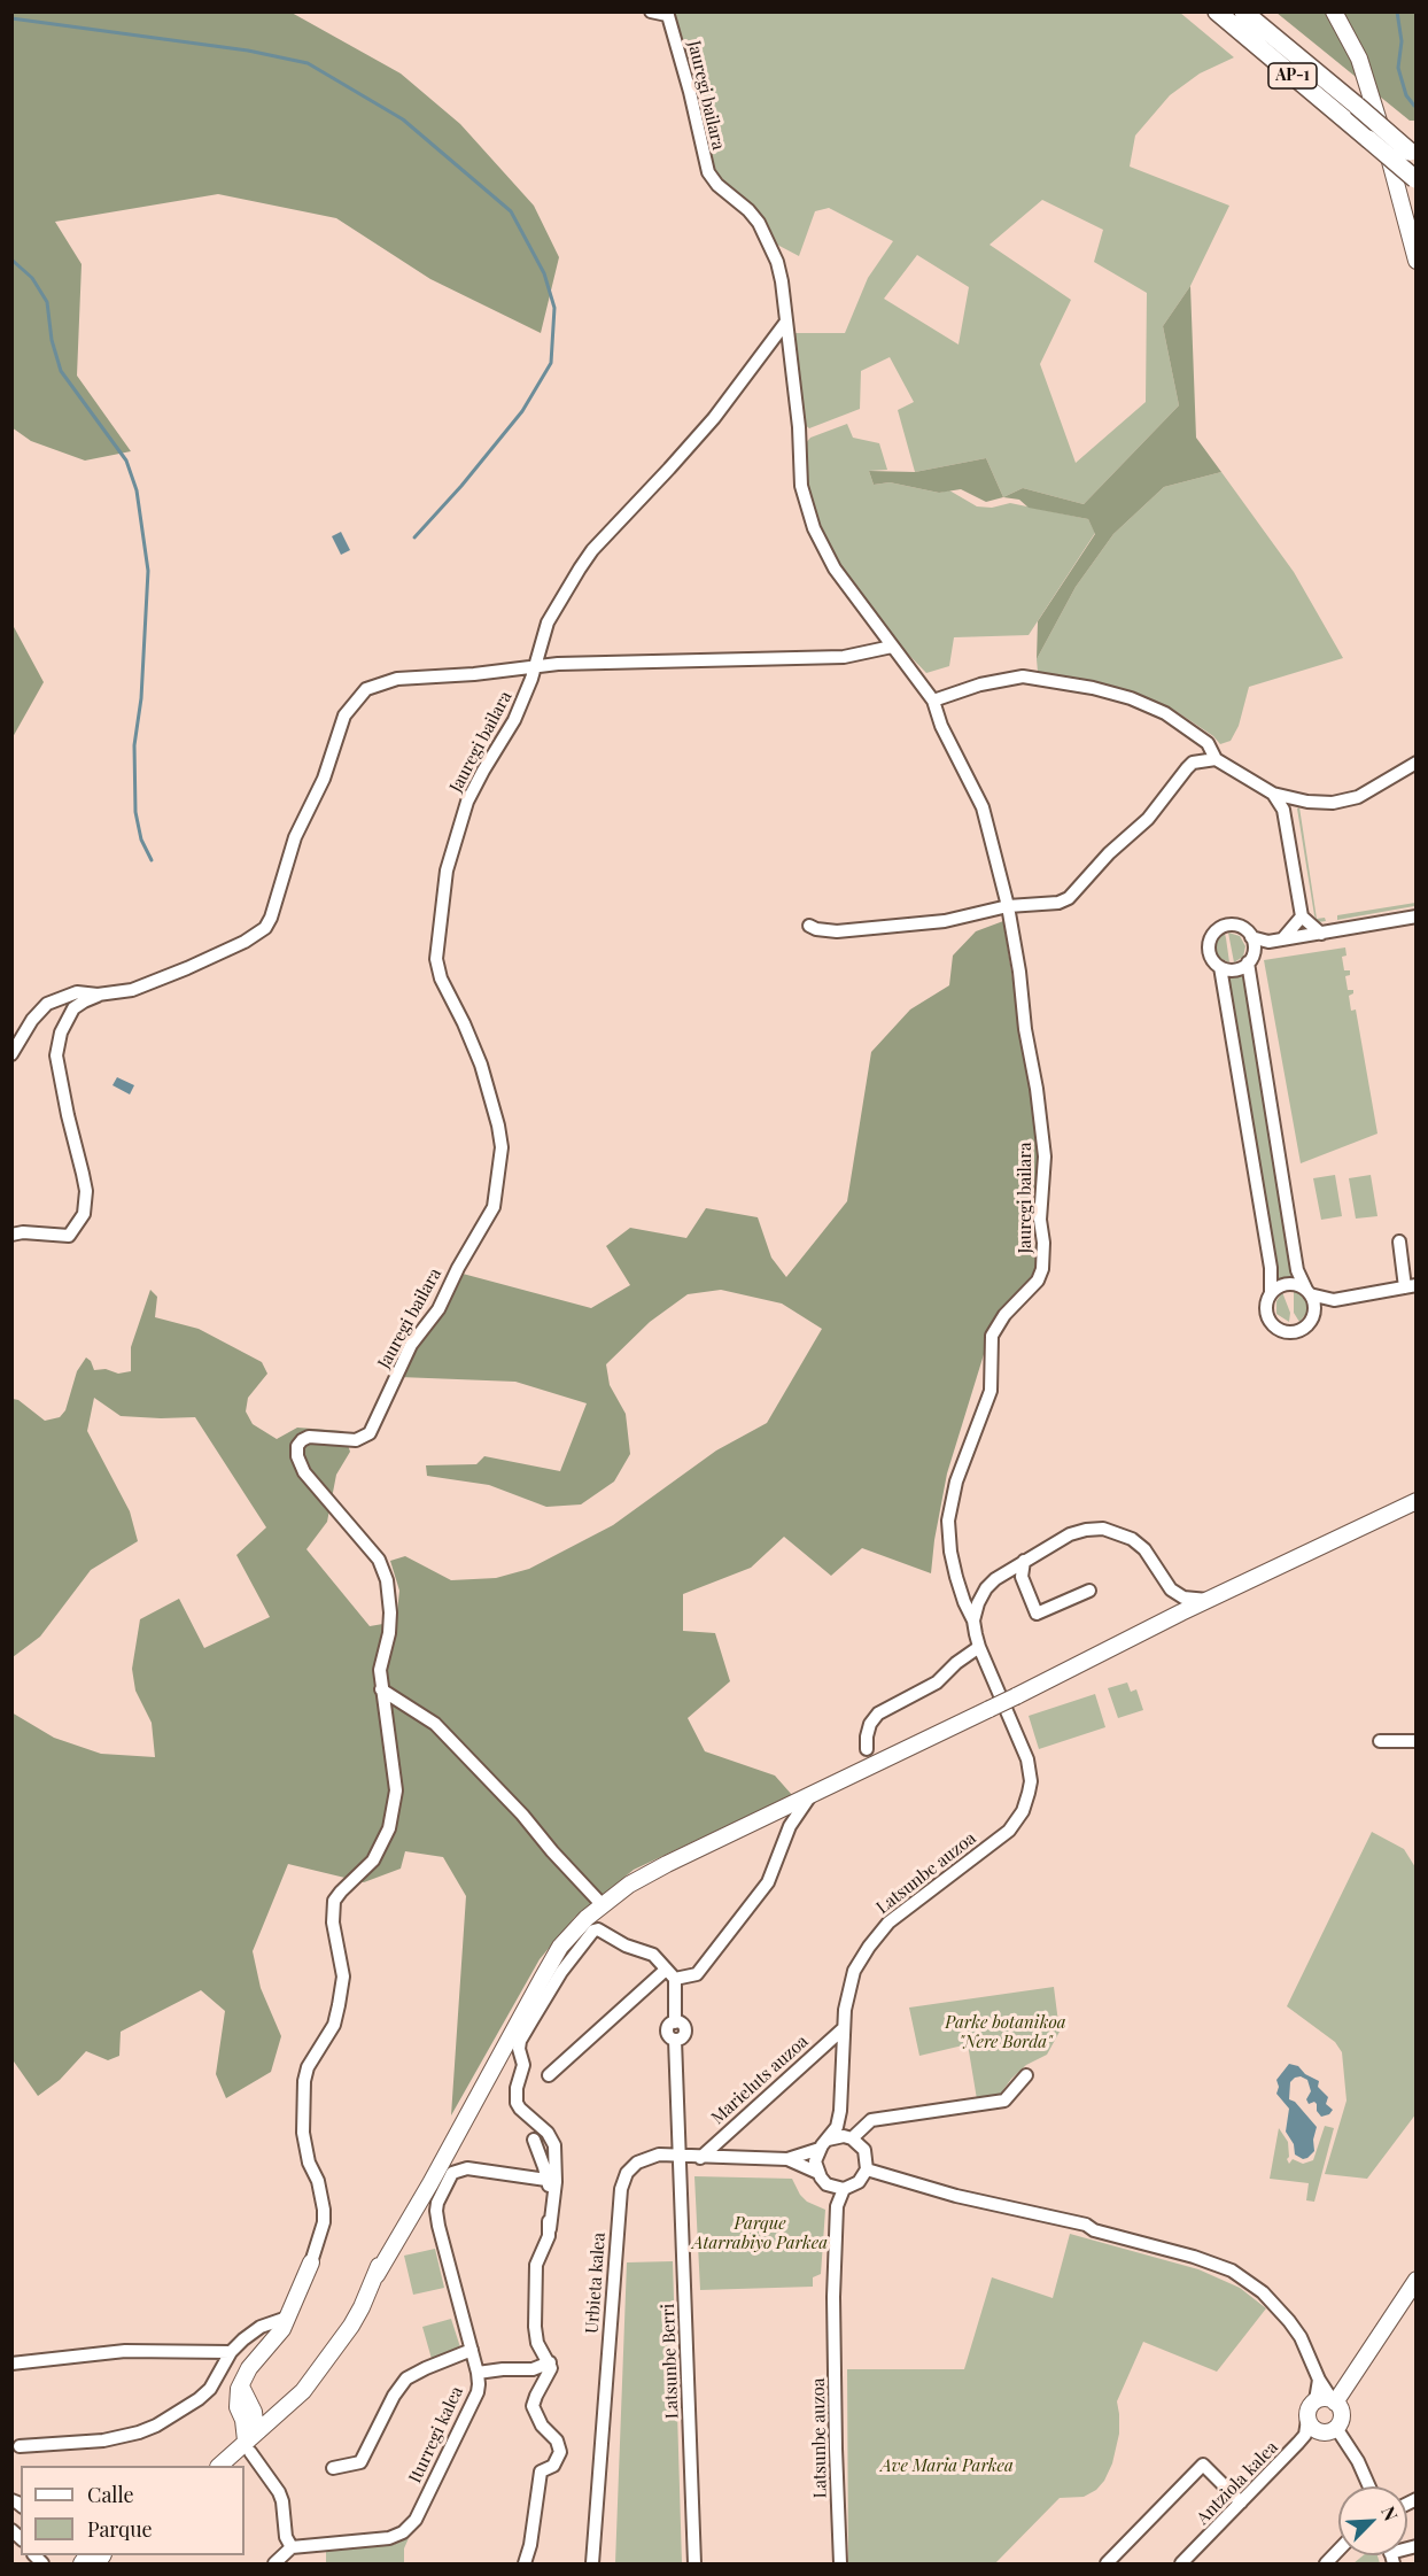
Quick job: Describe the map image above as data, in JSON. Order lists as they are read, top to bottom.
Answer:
{
  "streets": {
    "highway": ["AP-1"],
    "street": [
      "Jauregi bailara",
      "Latsunbe auzoa",
      "Marieluts auzoa",
      "Urbieta kalea",
      "Latsunbe Berri",
      "Iturregi kalea",
      "Antziola kalea"
    ]
  },
  "crossings": [
    ["Jauregi bailara", "Latsunbe auzoa"],
    ["Latsunbe auzoa", "Marieluts auzoa"],
    ["Latsunbe auzoa", "Urbieta kalea"],
    ["Marieluts auzoa", "Urbieta kalea"],
    ["Urbieta kalea", "Latsunbe Berri"]
  ],
  "parks": ["Parke botanikoa \"Nere Borda\"", "Parque Atarrabiyo Parkea", "Ave Maria Parkea"],
  "legend": ["Calle", "Parque"],
  "north": "top right"
}
